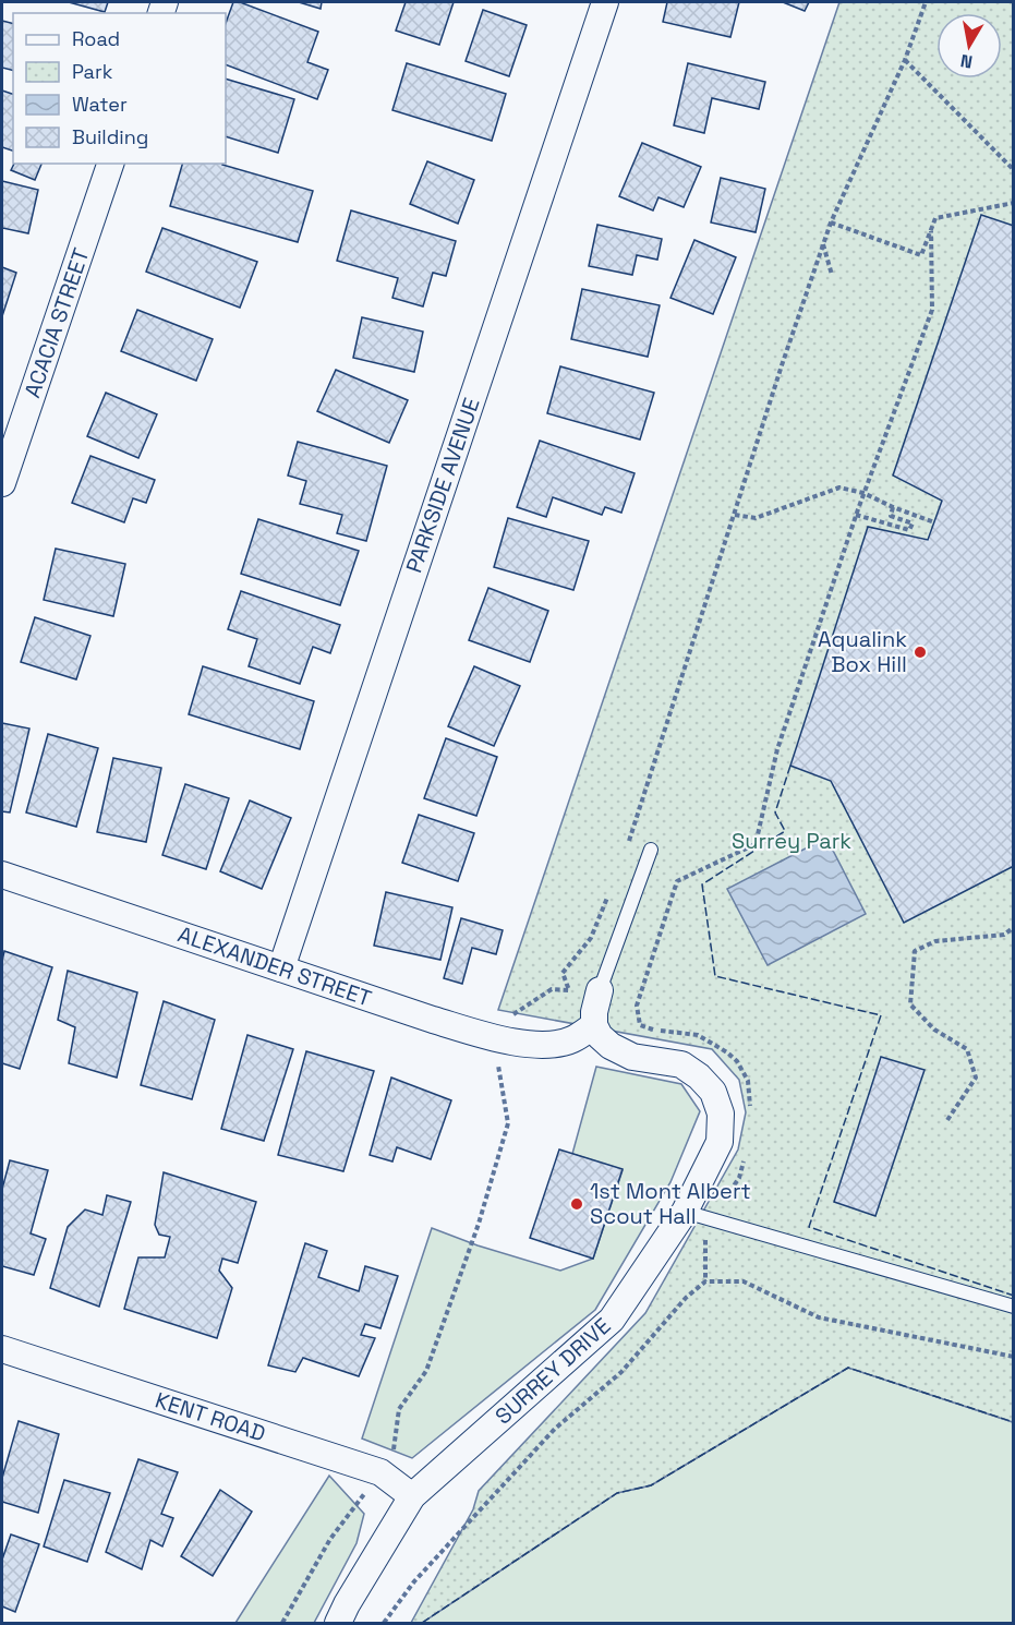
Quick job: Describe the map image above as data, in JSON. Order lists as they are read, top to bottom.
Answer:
{
  "streets": {
    "street": [
      "ACACIA STREET",
      "PARKSIDE AVENUE",
      "ALEXANDER STREET",
      "SURREY DRIVE",
      "KENT ROAD"
    ]
  },
  "crossings": [
    ["PARKSIDE AVENUE", "ALEXANDER STREET"],
    ["ALEXANDER STREET", "SURREY DRIVE"],
    ["SURREY DRIVE", "KENT ROAD"]
  ],
  "parks": ["Surrey Park"],
  "places": ["Aqualink Box Hill", "1st Mont Albert Scout Hall"],
  "legend": [
    "Road",
    "Park",
    "Water",
    "Building"
  ],
  "north": "bottom"
}
